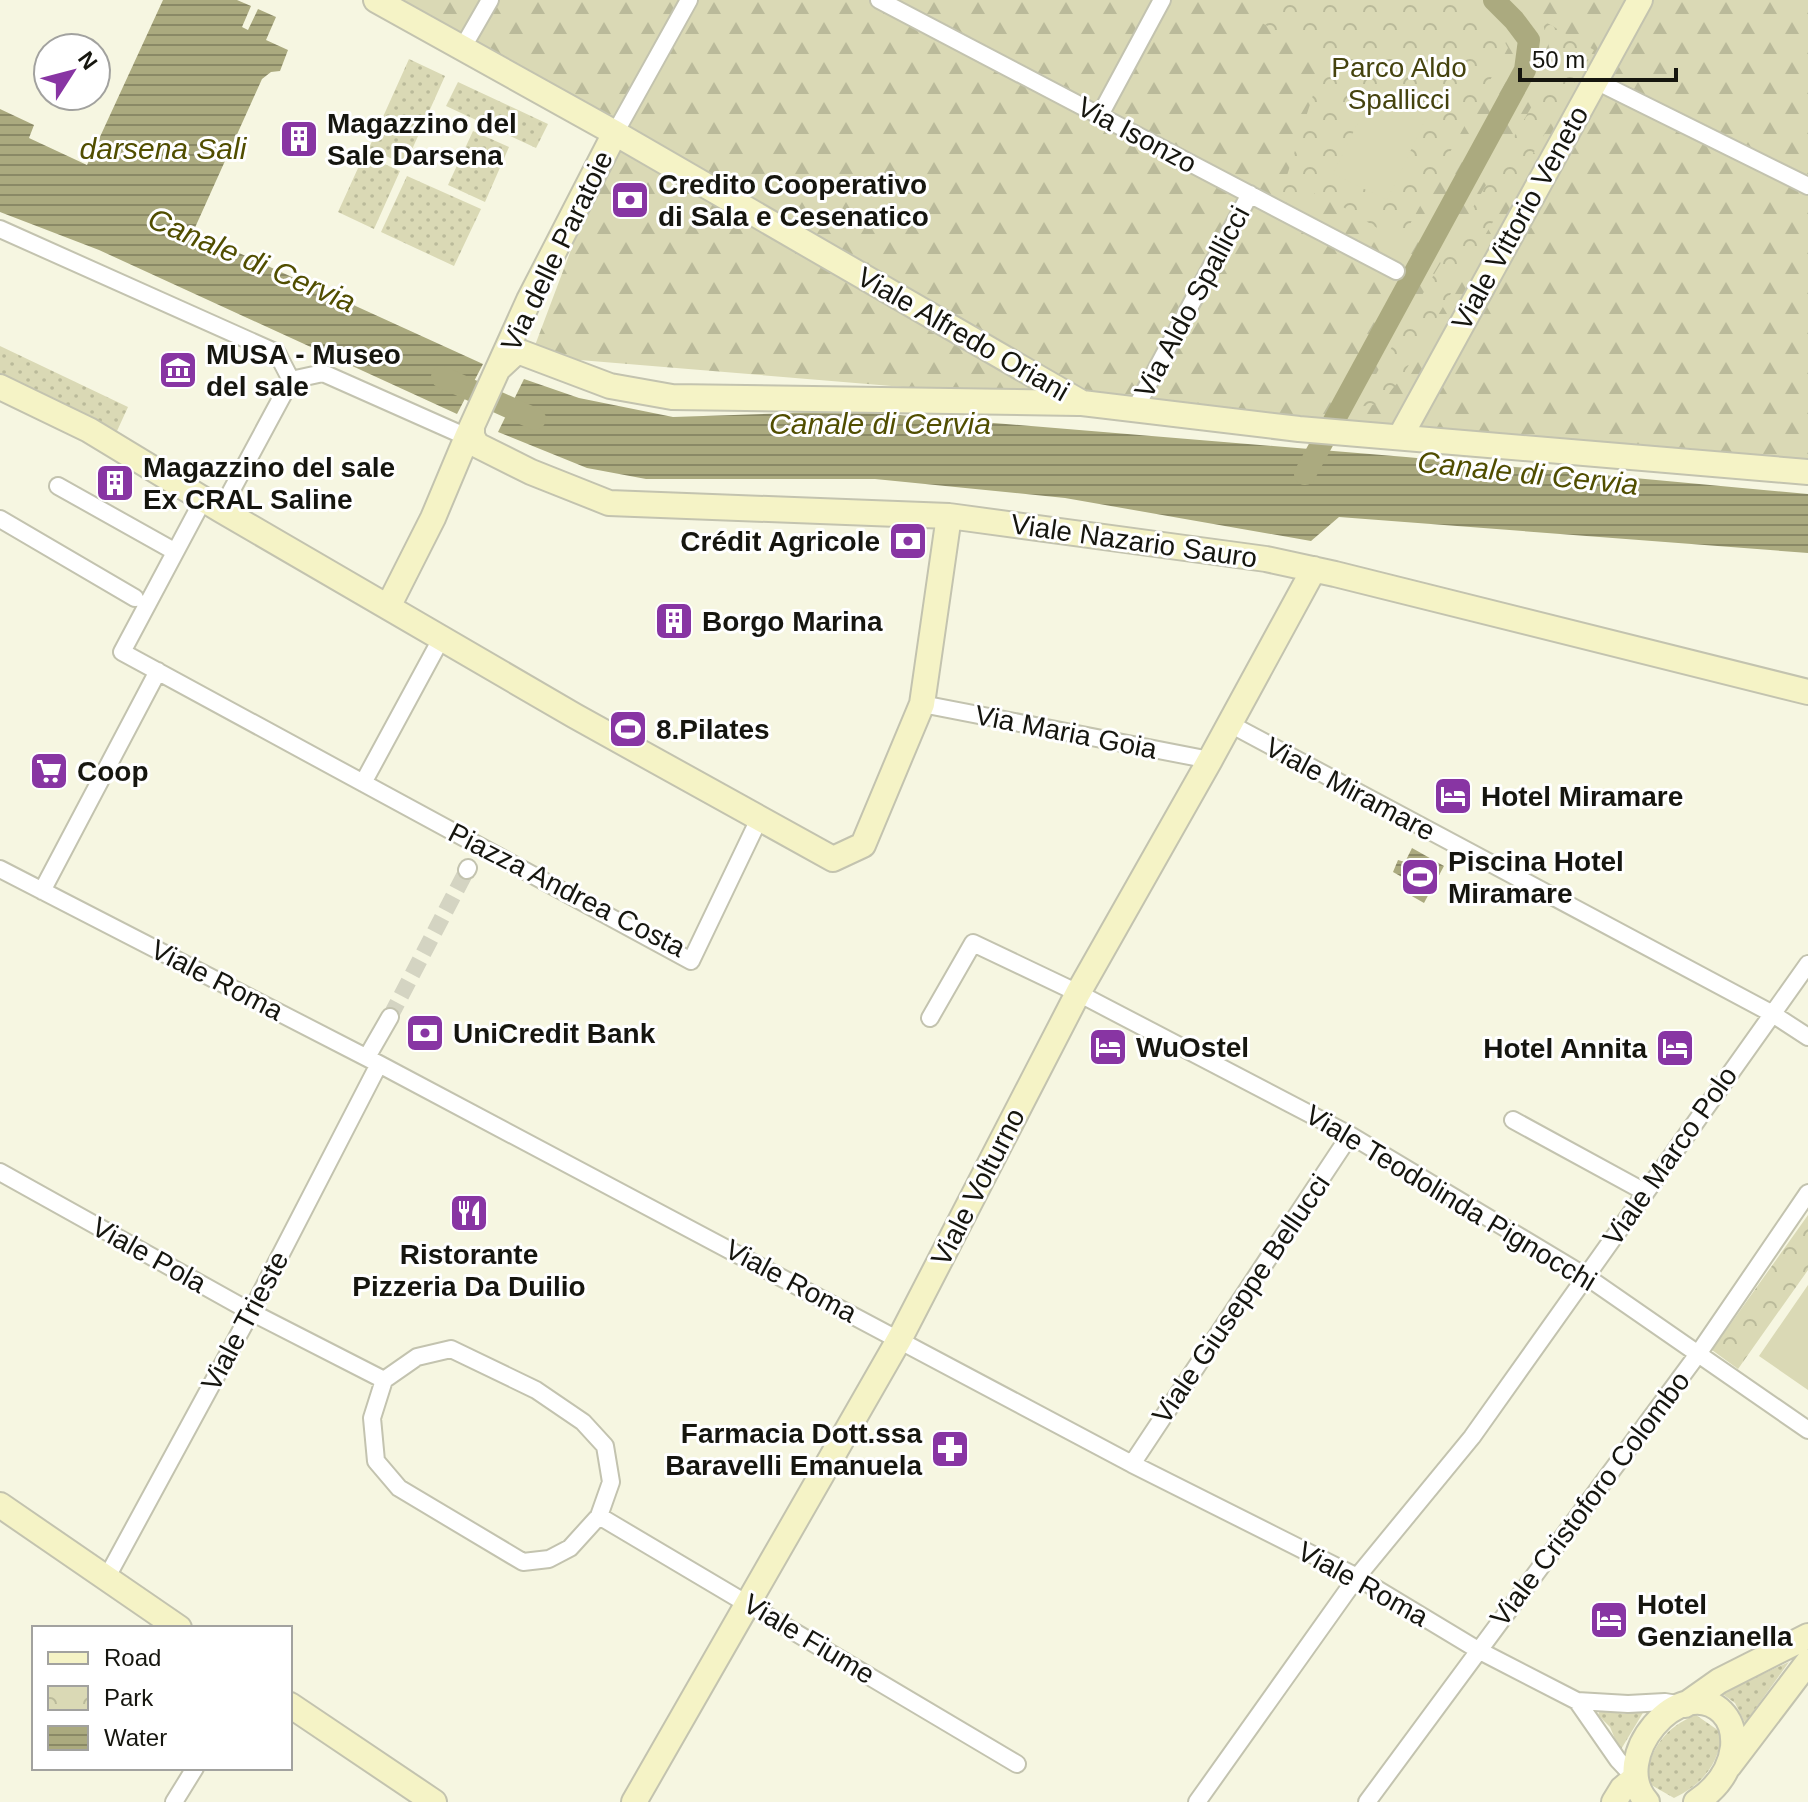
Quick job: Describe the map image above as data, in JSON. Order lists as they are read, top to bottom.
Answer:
{
  "streets": {
    "street": [
      "Via Isonzo",
      "Viale Vittorio Veneto",
      "Via delle Paratoie",
      "Via Aldo Spallicci",
      "Viale Alfredo Oriani",
      "Viale Nazario Sauro",
      "Via Maria Goia",
      "Viale Miramare",
      "Piazza Andrea Costa",
      "Viale Roma",
      "Viale Marco Polo",
      "Viale Volturno",
      "Viale Teodolinda Pignocchi",
      "Viale Pola",
      "Viale Giuseppe Bellucci",
      "Viale Trieste",
      "Viale Cristoforo Colombo",
      "Viale Fiume"
    ]
  },
  "crossings": [
    ["Via Isonzo", "Via Aldo Spallicci"],
    ["Viale Vittorio Veneto", "Viale Alfredo Oriani"],
    ["Via delle Paratoie", "Viale Alfredo Oriani"],
    ["Via delle Paratoie", "Viale Nazario Sauro"],
    ["Via Aldo Spallicci", "Viale Alfredo Oriani"],
    ["Viale Nazario Sauro", "Viale Volturno"],
    ["Via Maria Goia", "Viale Volturno"],
    ["Viale Miramare", "Viale Marco Polo"],
    ["Viale Miramare", "Viale Volturno"],
    ["Viale Roma", "Viale Marco Polo"],
    ["Viale Roma", "Viale Volturno"],
    ["Viale Roma", "Viale Giuseppe Bellucci"],
    ["Viale Roma", "Viale Trieste"],
    ["Viale Roma", "Viale Cristoforo Colombo"],
    ["Viale Marco Polo", "Viale Teodolinda Pignocchi"],
    ["Viale Volturno", "Viale Teodolinda Pignocchi"],
    ["Viale Volturno", "Viale Fiume"],
    ["Viale Teodolinda Pignocchi", "Viale Giuseppe Bellucci"],
    ["Viale Teodolinda Pignocchi", "Viale Cristoforo Colombo"],
    ["Viale Pola", "Viale Trieste"],
    ["Viale Pola", "Viale Fiume"]
  ],
  "water": ["darsena Sali", "Canale di Cervia"],
  "parks": ["Parco Aldo Spallicci"],
  "places": {
    "building": ["Magazzino del Sale Darsena", "Magazzino del sale Ex CRAL Saline", "Borgo Marina"],
    "bank": ["Credito Cooperativo di Sala e Cesenatico", "Crédit Agricole", "UniCredit Bank"],
    "museum": ["MUSA - Museo del sale"],
    "sports": ["8.Pilates", "Piscina Hotel Miramare"],
    "supermarket": ["Coop"],
    "hotel": [
      "Hotel Miramare",
      "WuOstel",
      "Hotel Annita",
      "Hotel Genzianella"
    ],
    "restaurant": ["Ristorante Pizzeria Da Duilio"],
    "pharmacy": ["Farmacia Dott.ssa Baravelli Emanuela"]
  },
  "legend": ["Road", "Park", "Water"],
  "scale_bar": "50 m",
  "north": "top right"
}
